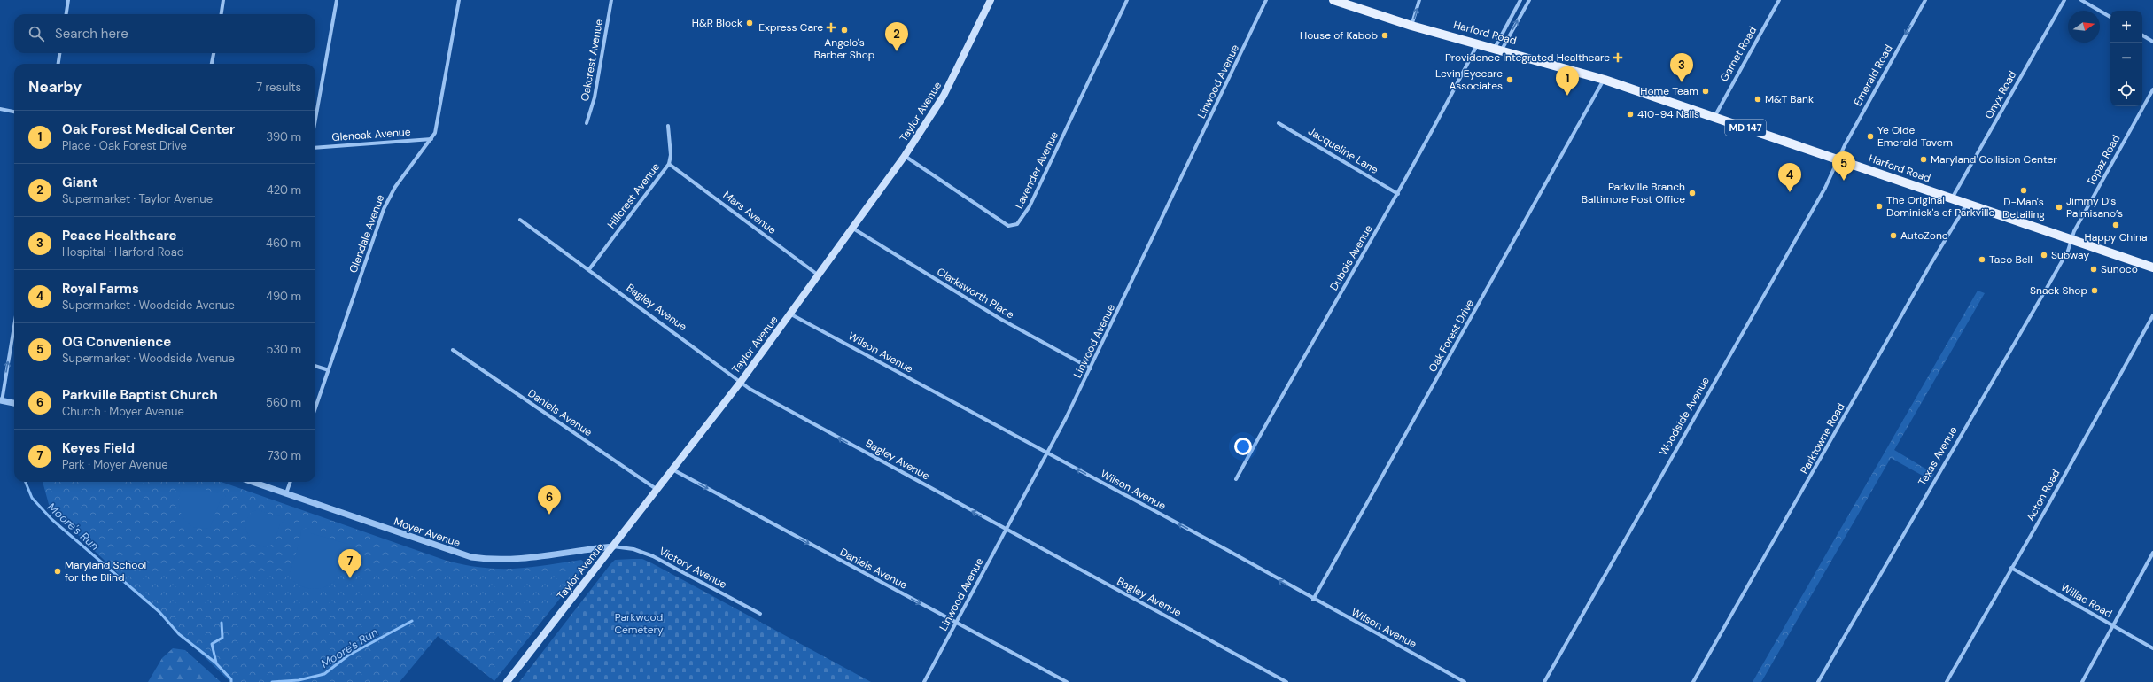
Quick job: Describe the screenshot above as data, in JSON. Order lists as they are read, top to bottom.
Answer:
{
  "streets": {
    "main road": ["Harford Road", "Taylor Avenue", "MD 147"],
    "street": [
      "Garnet Road",
      "Oakcrest Avenue",
      "Emerald Road",
      "Linwood Avenue",
      "Onyx Road",
      "Glenoak Avenue",
      "Jacqueline Lane",
      "Topaz Road",
      "Lavender Avenue",
      "Hillcrest Avenue",
      "Mars Avenue",
      "Glendale Avenue",
      "Dubois Avenue",
      "Clarksworth Place",
      "Bagley Avenue",
      "Oak Forest Drive",
      "Wilson Avenue",
      "Daniels Avenue",
      "Woodside Avenue",
      "Parktowne Road",
      "Texas Avenue",
      "Acton Road",
      "Moyer Avenue",
      "Victory Avenue",
      "Willac Road"
    ]
  },
  "crossings": [
    ["Harford Road", "Garnet Road"],
    ["Harford Road", "Emerald Road"],
    ["Harford Road", "Onyx Road"],
    ["Harford Road", "Topaz Road"],
    ["Harford Road", "Dubois Avenue"],
    ["Harford Road", "Oak Forest Drive"],
    ["Harford Road", "Woodside Avenue"],
    ["Harford Road", "Parktowne Road"],
    ["Harford Road", "Texas Avenue"],
    ["Emerald Road", "Woodside Avenue"],
    ["Linwood Avenue", "Clarksworth Place"],
    ["Linwood Avenue", "Bagley Avenue"],
    ["Linwood Avenue", "Wilson Avenue"],
    ["Linwood Avenue", "Daniels Avenue"],
    ["Taylor Avenue", "Lavender Avenue"],
    ["Taylor Avenue", "Mars Avenue"],
    ["Taylor Avenue", "Clarksworth Place"],
    ["Taylor Avenue", "Bagley Avenue"],
    ["Taylor Avenue", "Wilson Avenue"],
    ["Taylor Avenue", "Daniels Avenue"],
    ["Taylor Avenue", "Moyer Avenue"],
    ["Taylor Avenue", "Victory Avenue"],
    ["Glenoak Avenue", "Glendale Avenue"],
    ["Jacqueline Lane", "Dubois Avenue"],
    ["Topaz Road", "Texas Avenue"],
    ["Hillcrest Avenue", "Mars Avenue"],
    ["Hillcrest Avenue", "Bagley Avenue"],
    ["Oak Forest Drive", "Wilson Avenue"],
    ["Acton Road", "Willac Road"],
    ["Moyer Avenue", "Victory Avenue"]
  ],
  "one_way": ["Emerald Road", "Wilson Avenue", "Daniels Avenue"],
  "water": ["Moore's Run"],
  "parks": ["Parkwood Cemetery"],
  "places": {
    "other": [
      "H&R Block",
      "Angelo's Barber Shop",
      "House of Kabob",
      "Levin Eyecare Associates",
      "Home Team",
      "M&T Bank",
      "410-94 Nails",
      "Ye Olde Emerald Tavern",
      "Maryland Collision Center",
      "D-Man's Detailing",
      "Parkville Branch Baltimore Post Office",
      "The Original Dominick's of Parkville",
      "Jimmy D’s Palmisano’s",
      "Happy China",
      "AutoZone",
      "Subway",
      "Taco Bell",
      "Sunoco",
      "Snack Shop",
      "Maryland School for the Blind"
    ],
    "health": ["Express Care", "Providence Integrated Healthcare"]
  },
  "north": "right",
  "page": {
    "map_buttons": ["+", "−"],
    "search": "Search here",
    "pins": [
      "2",
      "3",
      "1",
      "5",
      "4",
      "6",
      "7"
    ],
    "heading": ["Nearby", "7 results"],
    "list": [
      {
        "mark": "1",
        "name": "Oak Forest Medical Center",
        "note": "Place · Oak Forest Drive",
        "value": "390 m"
      },
      {
        "mark": "2",
        "name": "Giant",
        "note": "Supermarket · Taylor Avenue",
        "value": "420 m"
      },
      {
        "mark": "3",
        "name": "Peace Healthcare",
        "note": "Hospital · Harford Road",
        "value": "460 m"
      },
      {
        "mark": "4",
        "name": "Royal Farms",
        "note": "Supermarket · Woodside Avenue",
        "value": "490 m"
      },
      {
        "mark": "5",
        "name": "OG Convenience",
        "note": "Supermarket · Woodside Avenue",
        "value": "530 m"
      },
      {
        "mark": "6",
        "name": "Parkville Baptist Church",
        "note": "Church · Moyer Avenue",
        "value": "560 m"
      },
      {
        "mark": "7",
        "name": "Keyes Field",
        "note": "Park · Moyer Avenue",
        "value": "730 m"
      }
    ]
  }
}
